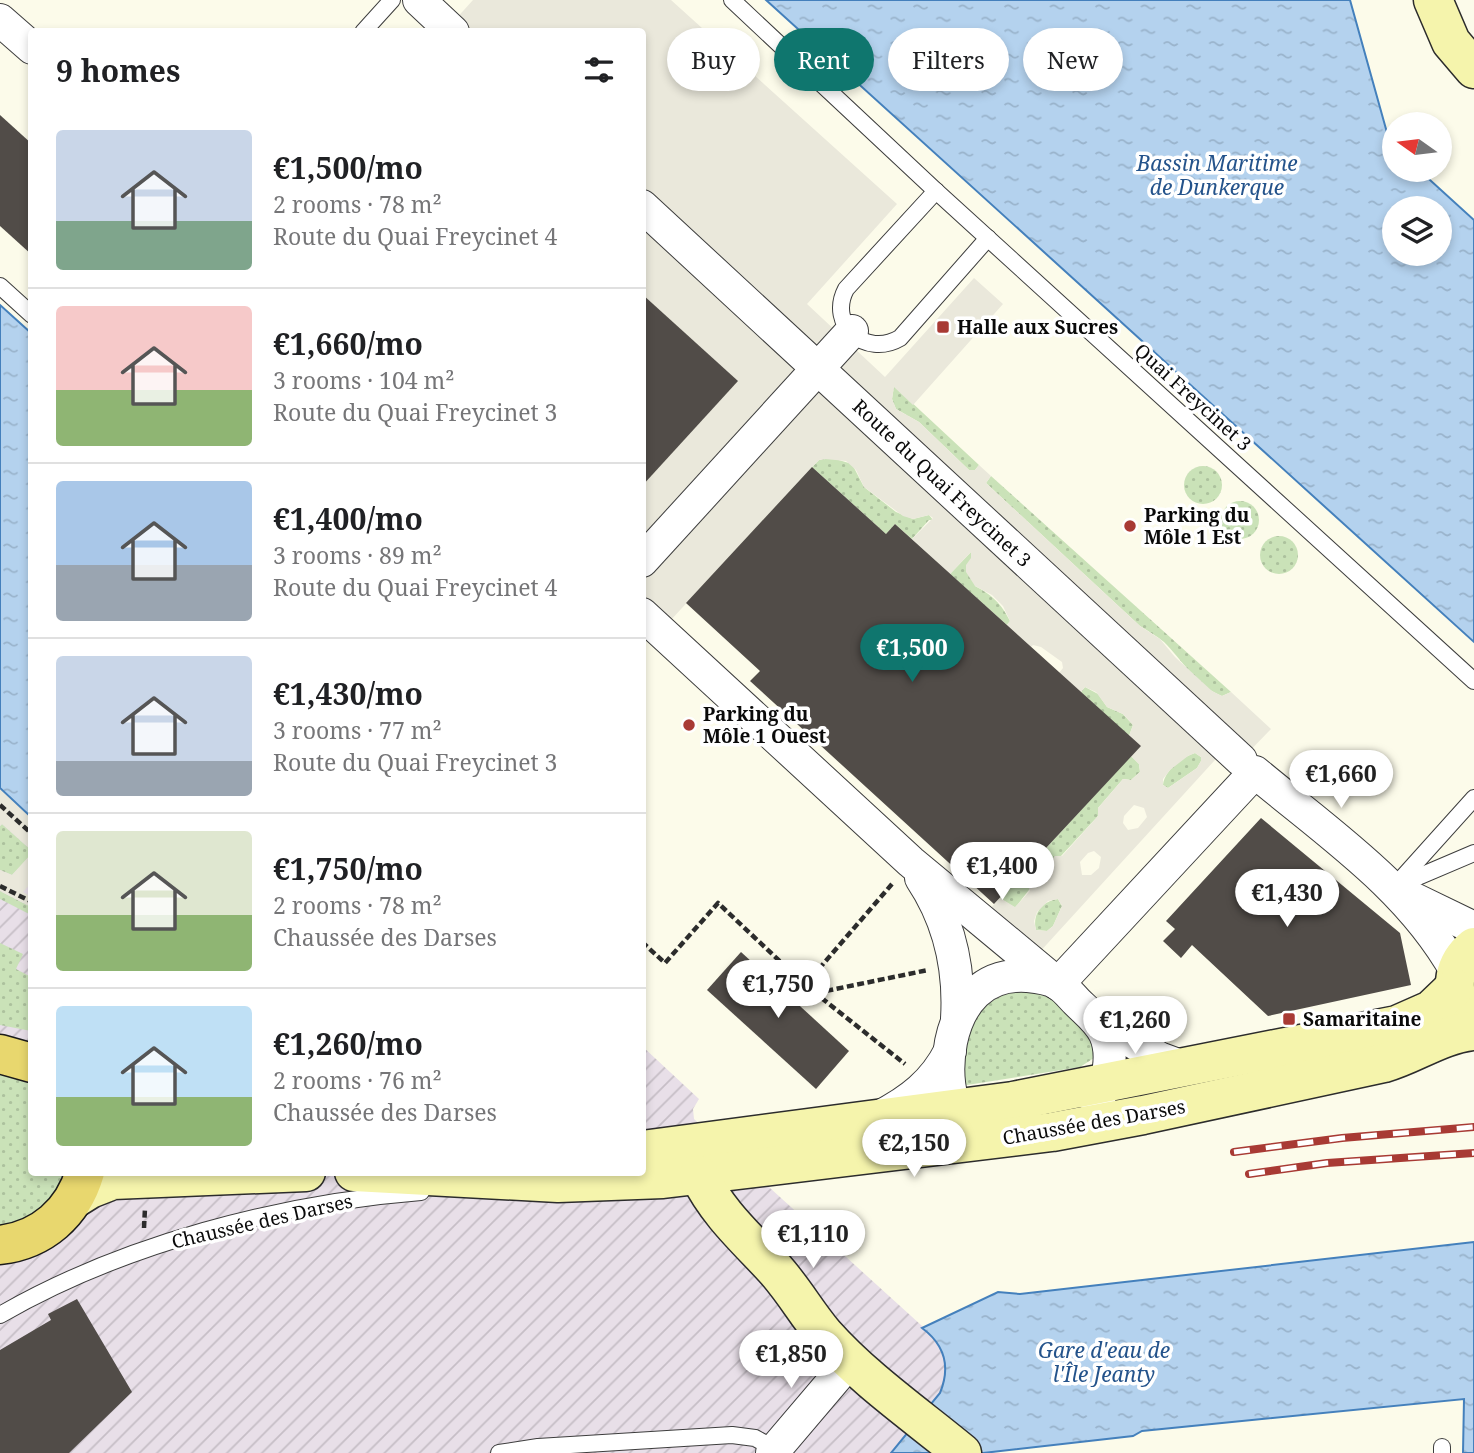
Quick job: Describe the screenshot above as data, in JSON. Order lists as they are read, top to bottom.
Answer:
{
  "streets": {
    "main road": ["Chaussée des Darses"],
    "street": ["Route du Quai Freycinet 3"],
    "lane": ["Quai Freycinet 3"]
  },
  "crossings": [
    ["Route du Quai Freycinet 3", "Chaussée des Darses"]
  ],
  "water": ["Bassin Maritime de Dunkerque", "Gare d'eau de l'Île Jeanty"],
  "places": {
    "transit": ["Halle aux Sucres", "Samaritaine"],
    "other": ["Parking du Môle 1 Est", "Parking du Môle 1 Ouest"]
  },
  "north": "left",
  "page": {
    "chip": [
      "Buy",
      "Rent",
      "Filters",
      "New"
    ],
    "heading": "9 homes",
    "list": [
      {
        "name": "€1,500/mo",
        "note": "2 rooms · 78 m² · Route du Quai Freycinet 4"
      },
      {
        "name": "€1,660/mo",
        "note": "3 rooms · 104 m² · Route du Quai Freycinet 3"
      },
      {
        "name": "€1,400/mo",
        "note": "3 rooms · 89 m² · Route du Quai Freycinet 4"
      },
      {
        "name": "€1,430/mo",
        "note": "3 rooms · 77 m² · Route du Quai Freycinet 3"
      },
      {
        "name": "€1,750/mo",
        "note": "2 rooms · 78 m² · Chaussée des Darses"
      },
      {
        "name": "€1,260/mo",
        "note": "2 rooms · 76 m² · Chaussée des Darses"
      }
    ],
    "price": [
      "€1,500",
      "€1,660",
      "€1,400",
      "€1,430",
      "€1,750",
      "€1,260",
      "€2,150",
      "€1,110",
      "€1,850"
    ]
  }
}
